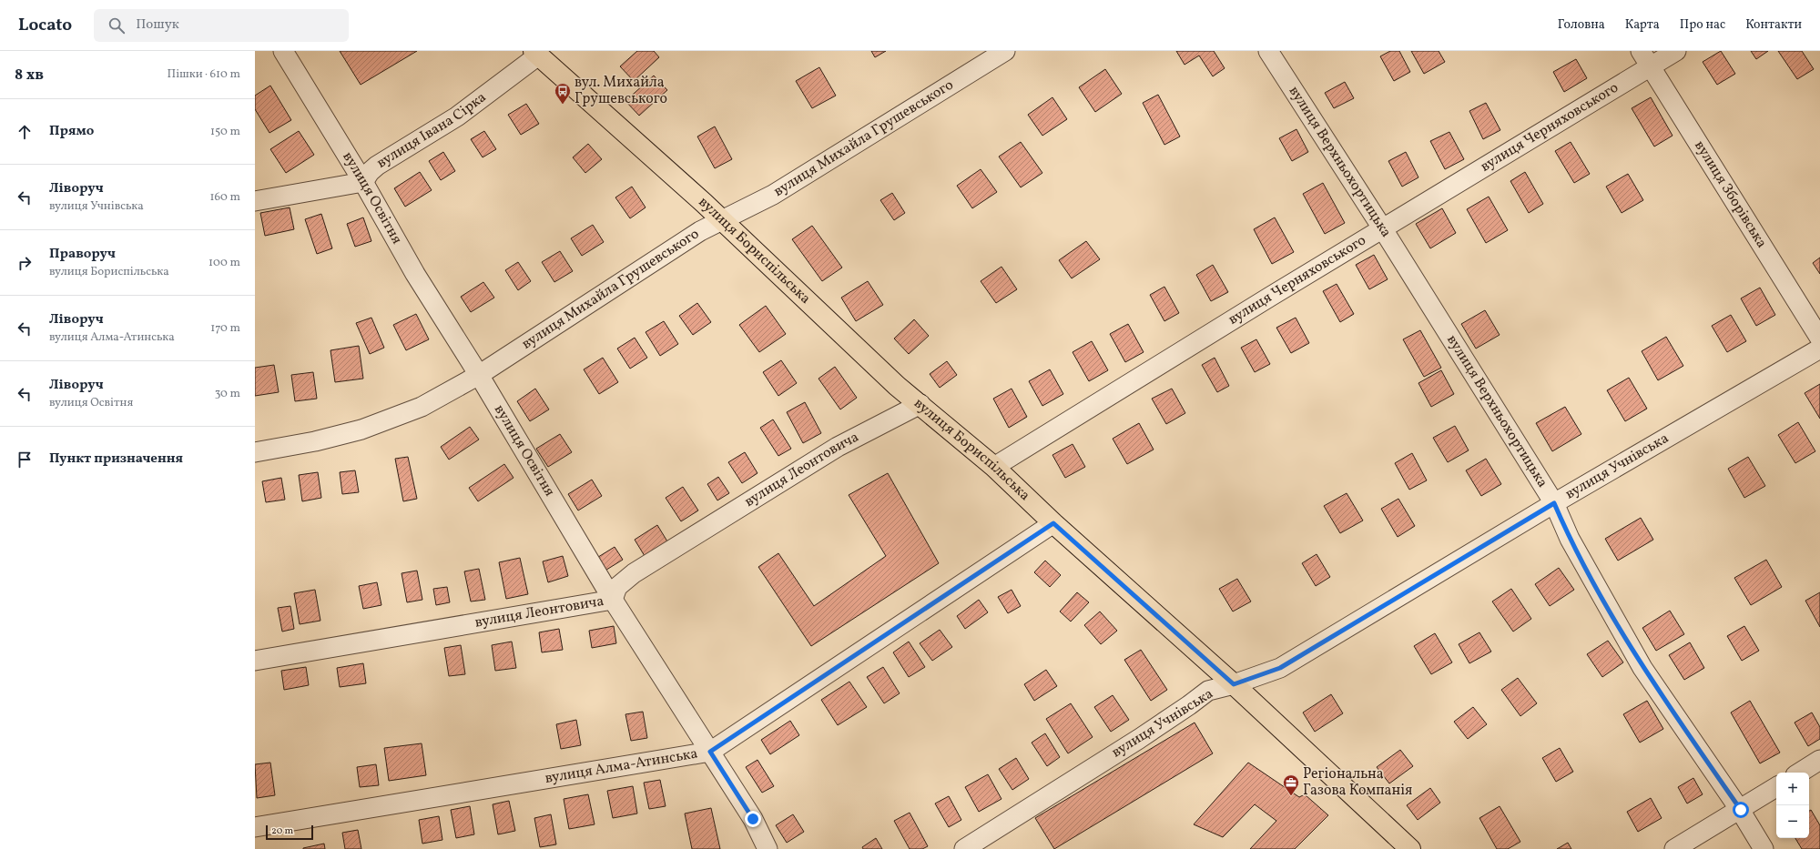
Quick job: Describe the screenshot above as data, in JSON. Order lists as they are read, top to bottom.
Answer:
{
  "streets": {
    "main road": ["вулиця Бориспільська"],
    "street": [
      "вулиця Черняховського",
      "вулиця Івана Сірка",
      "вулиця Михайла Грушевського",
      "вулиця Верхньохортицька",
      "вулиця Зборівська",
      "вулиця Освітня",
      "вулиця Учнівська",
      "вулиця Леонтовича",
      "вулиця Алма-Атинська"
    ]
  },
  "crossings": [
    ["вулиця Черняховського", "вулиця Верхньохортицька"],
    ["вулиця Черняховського", "вулиця Зборівська"],
    ["вулиця Черняховського", "вулиця Бориспільська"],
    ["вулиця Івана Сірка", "вулиця Освітня"],
    ["вулиця Івана Сірка", "вулиця Бориспільська"],
    ["вулиця Михайла Грушевського", "вулиця Освітня"],
    ["вулиця Михайла Грушевського", "вулиця Бориспільська"],
    ["вулиця Верхньохортицька", "вулиця Учнівська"],
    ["вулиця Освітня", "вулиця Леонтовича"],
    ["вулиця Освітня", "вулиця Алма-Атинська"],
    ["вулиця Бориспільська", "вулиця Учнівська"],
    ["вулиця Бориспільська", "вулиця Леонтовича"],
    ["вулиця Бориспільська", "вулиця Алма-Атинська"]
  ],
  "places": {
    "bus stop": ["вул. Михайла Грушевського"],
    "office": ["Регіональна Газова Компанія"]
  },
  "scale_bar": "20 m",
  "page": {
    "header": "Locato",
    "search": "Пошук",
    "nav": [
      "Головна",
      "Карта",
      "Про нас",
      "Контакти"
    ],
    "heading": ["8 хв", "Пішки · 610 m"],
    "list": [
      ["Прямо", "150 m"],
      ["Ліворуч", "вулиця Учнівська", "160 m"],
      ["Праворуч", "вулиця Бориспільська", "100 m"],
      ["Ліворуч", "вулиця Алма-Атинська", "170 m"],
      ["Ліворуч", "вулиця Освітня", "30 m"],
      "Пункт призначення"
    ],
    "map_buttons": ["+", "−"],
    "scale": "20 m"
  }
}
